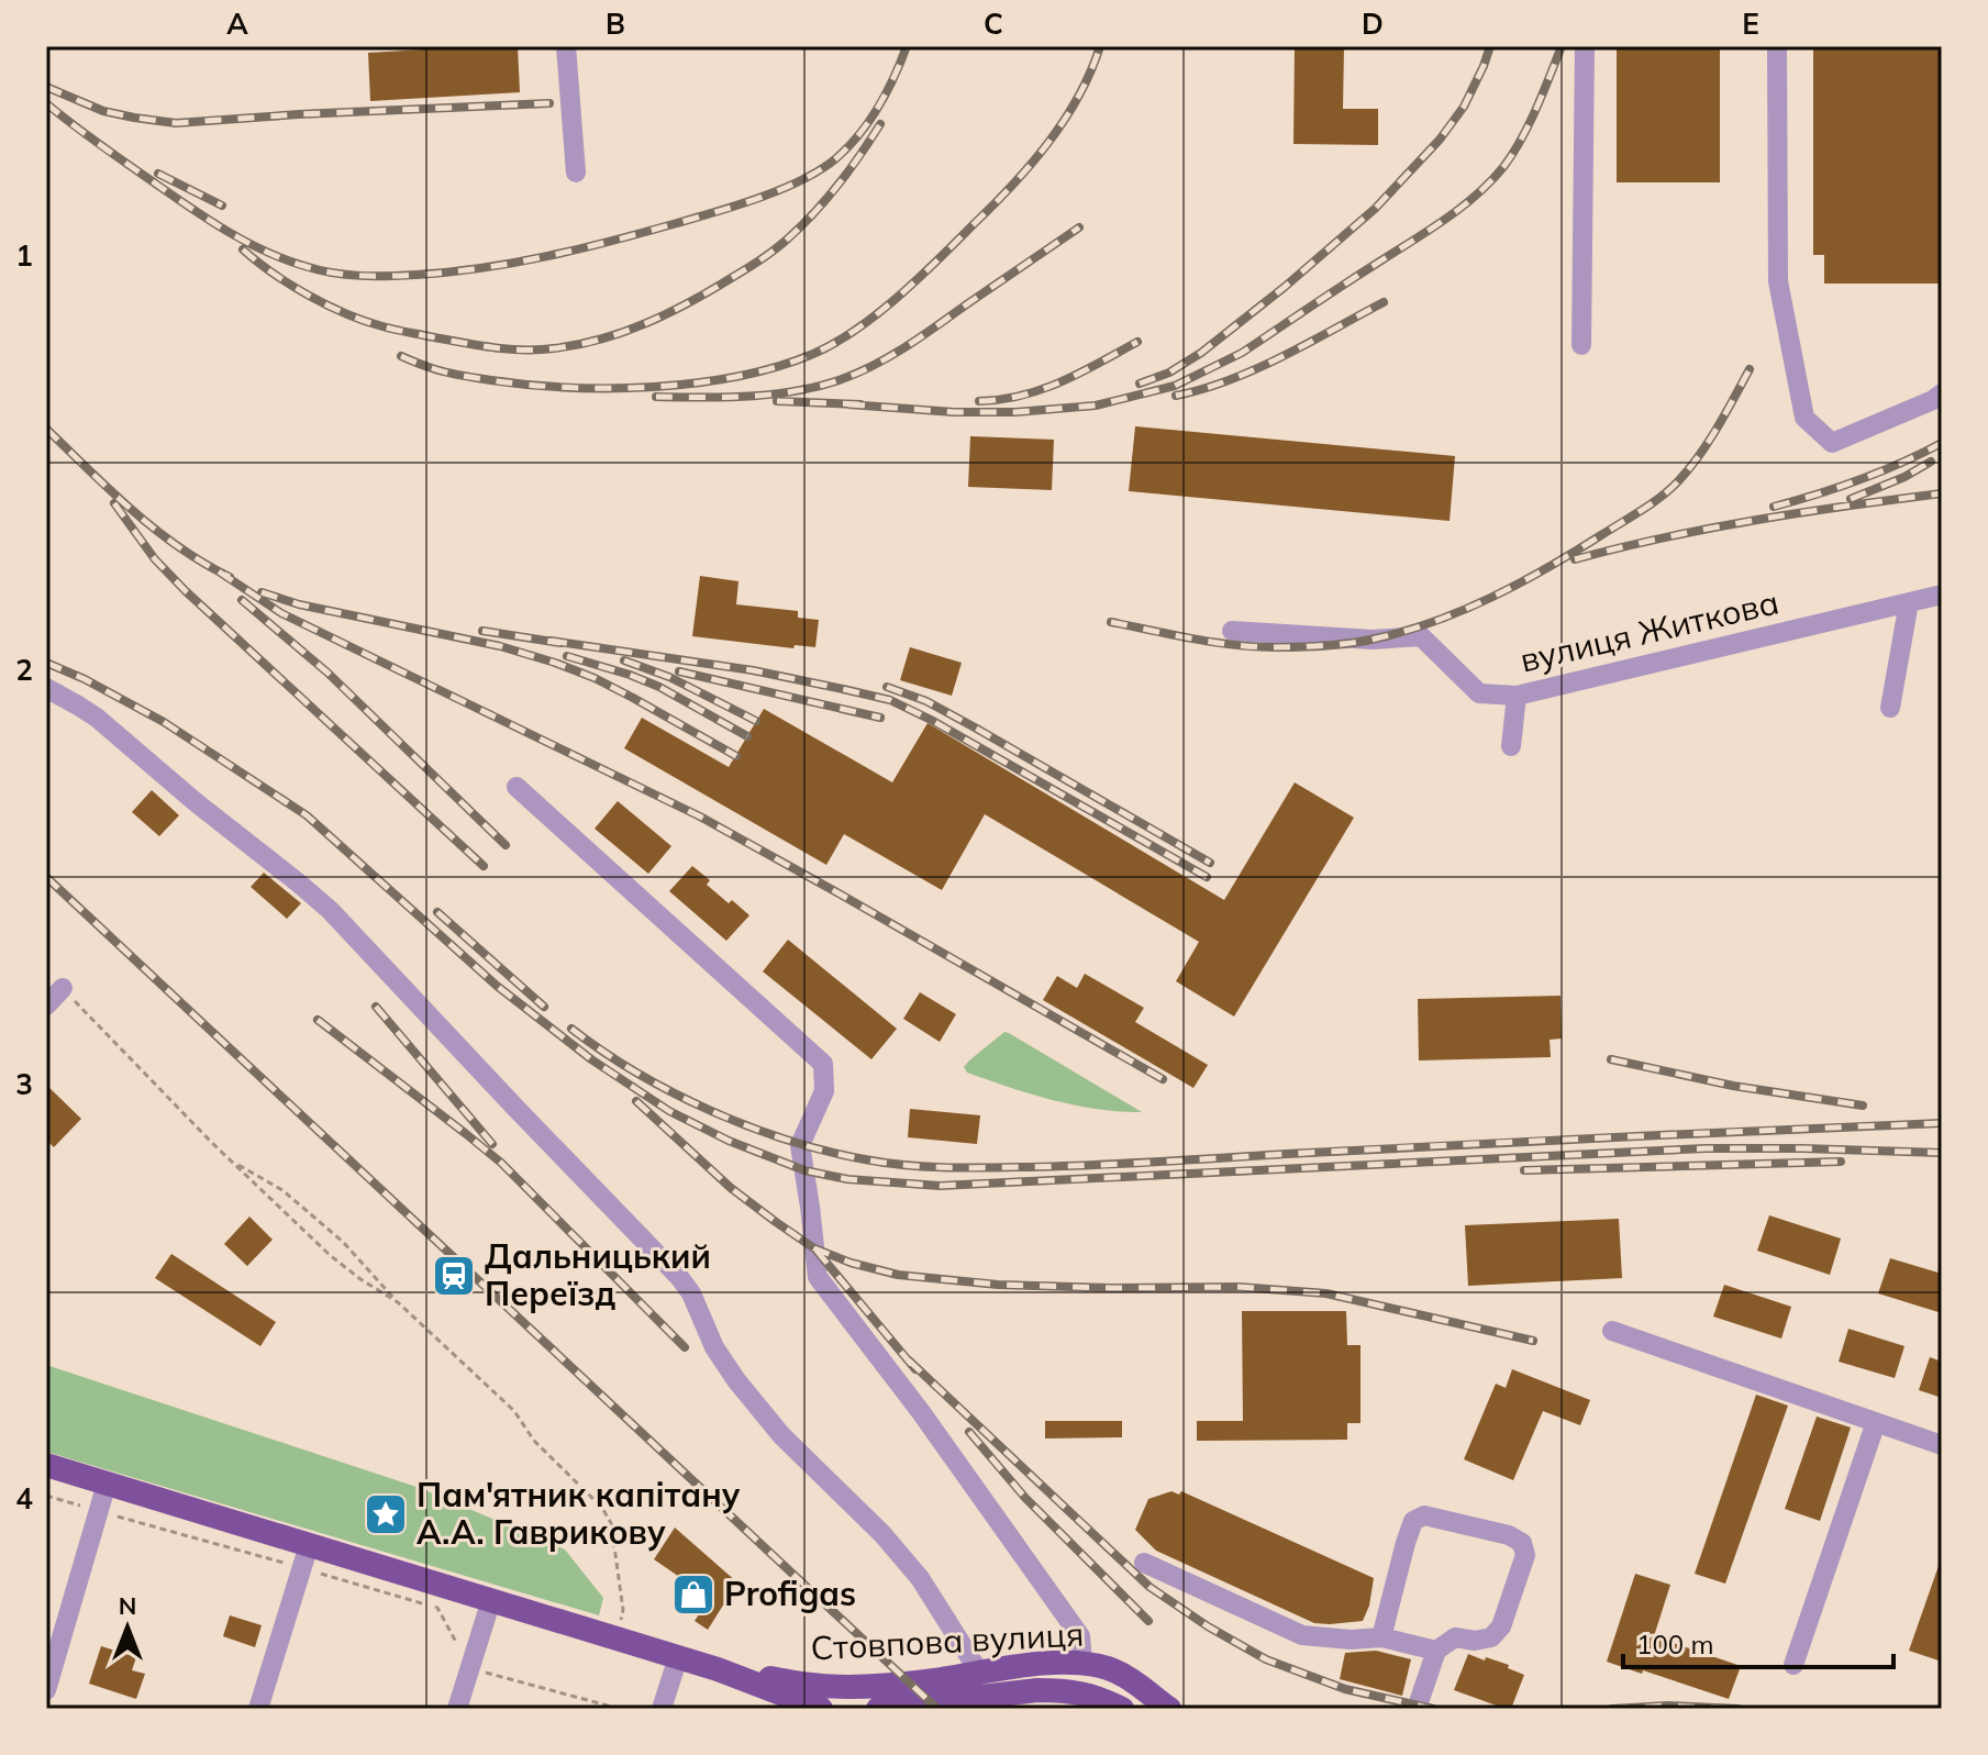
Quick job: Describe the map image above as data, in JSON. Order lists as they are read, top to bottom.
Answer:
{
  "streets": {
    "main road": ["Стовпова вулиця"],
    "street": ["вулиця Житкова"]
  },
  "places": {
    "station": ["Дальницький Переїзд"],
    "place": ["Пам'ятник капітану А.А. Гаврикову"],
    "shop": ["Profigas"]
  },
  "scale_bar": "100 m",
  "north": "top",
  "grid": {
    "columns": [
      "A",
      "B",
      "C",
      "D",
      "E"
    ],
    "rows": [
      "1",
      "2",
      "3",
      "4"
    ]
  }
}
